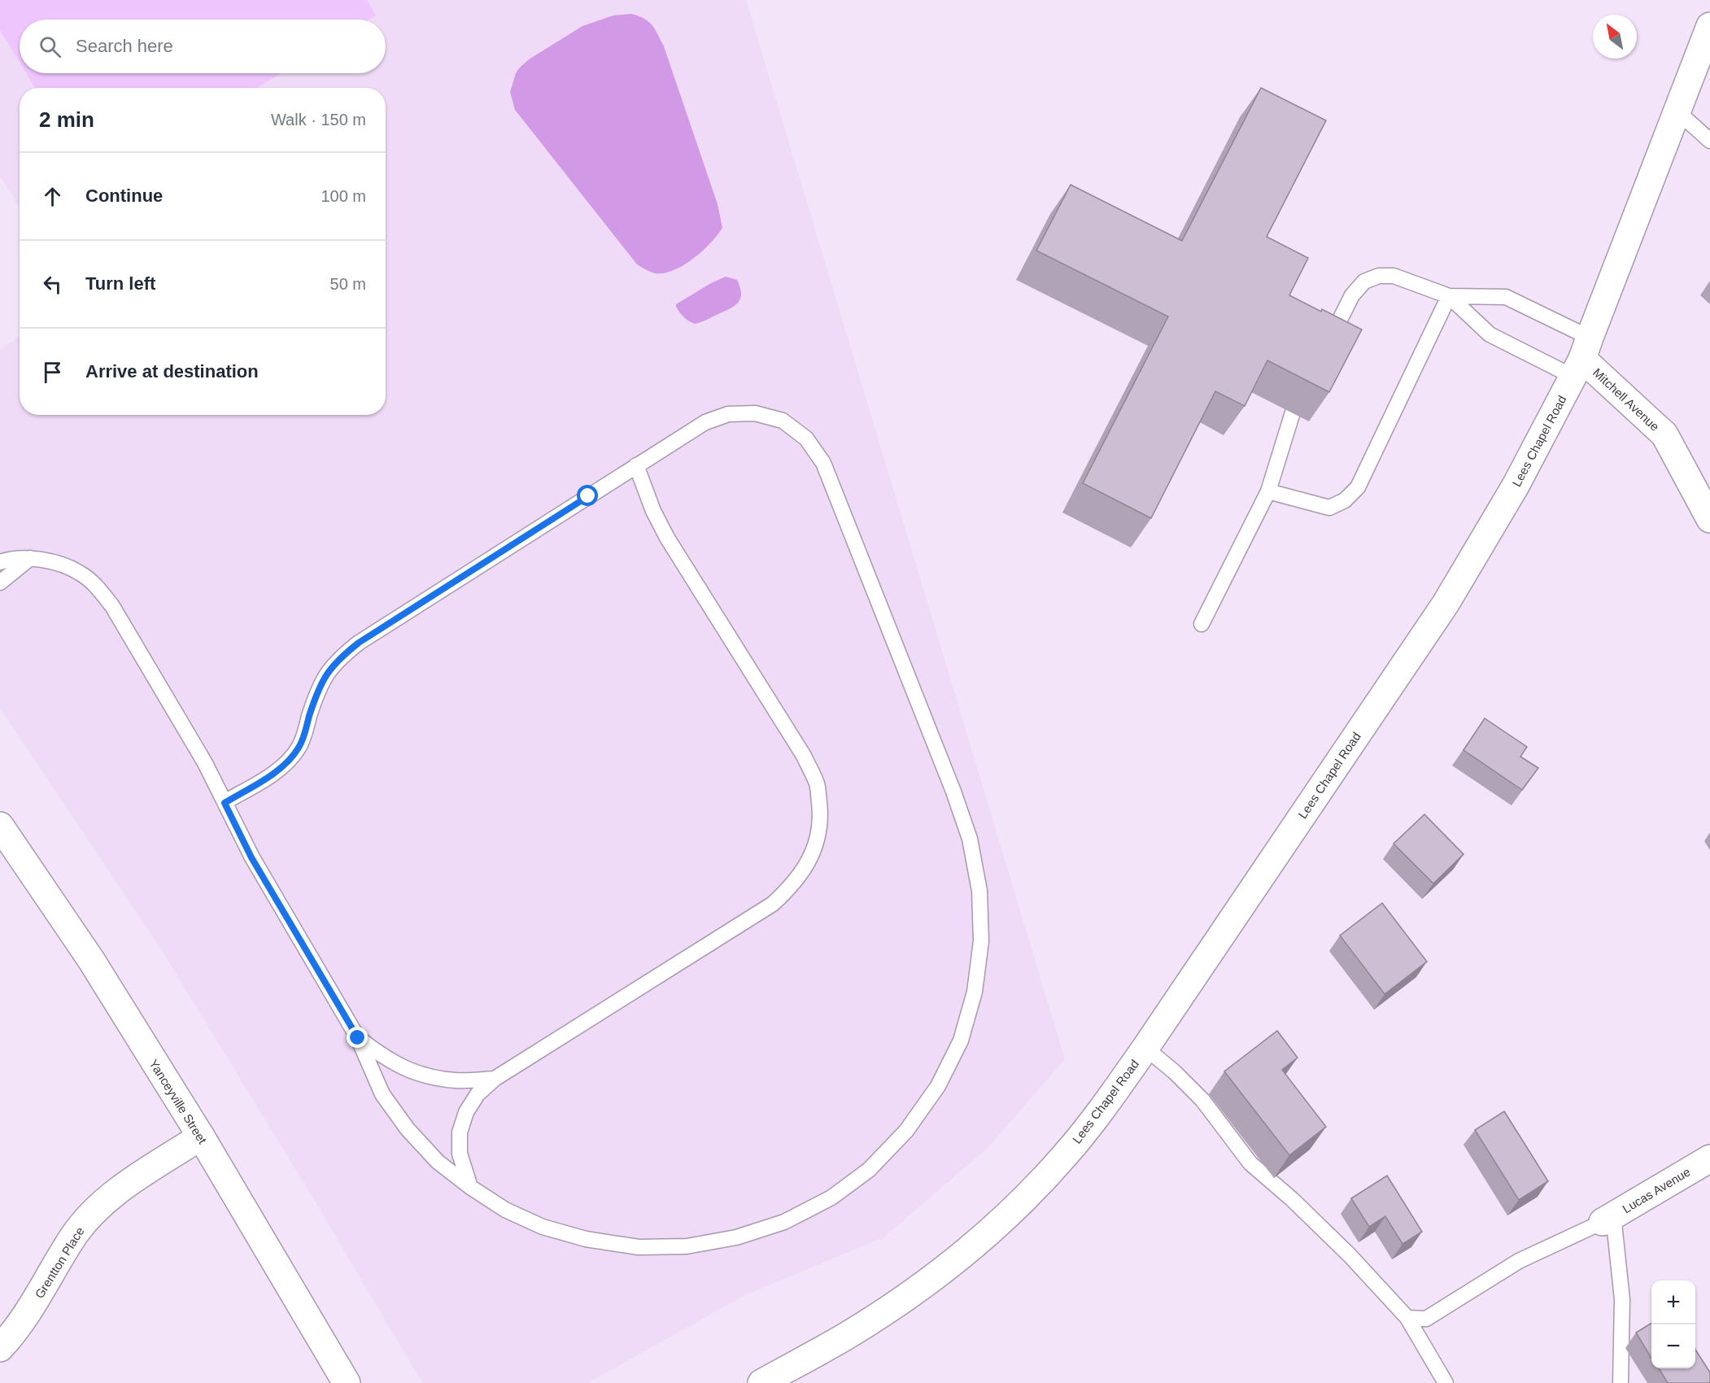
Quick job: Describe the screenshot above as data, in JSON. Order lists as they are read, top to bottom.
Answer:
{
  "streets": {
    "main road": [
      "Mitchell Avenue",
      "Lees Chapel Road",
      "Yanceyville Street",
      "Lucas Avenue",
      "Grentton Place"
    ]
  },
  "crossings": [
    ["Mitchell Avenue", "Lees Chapel Road"],
    ["Yanceyville Street", "Grentton Place"]
  ],
  "north": "top left",
  "page": {
    "search": "Search here",
    "heading": ["2 min", "Walk · 150 m"],
    "list": [
      ["Continue", "100 m"],
      ["Turn left", "50 m"],
      "Arrive at destination"
    ],
    "map_buttons": ["+", "−"]
  }
}
